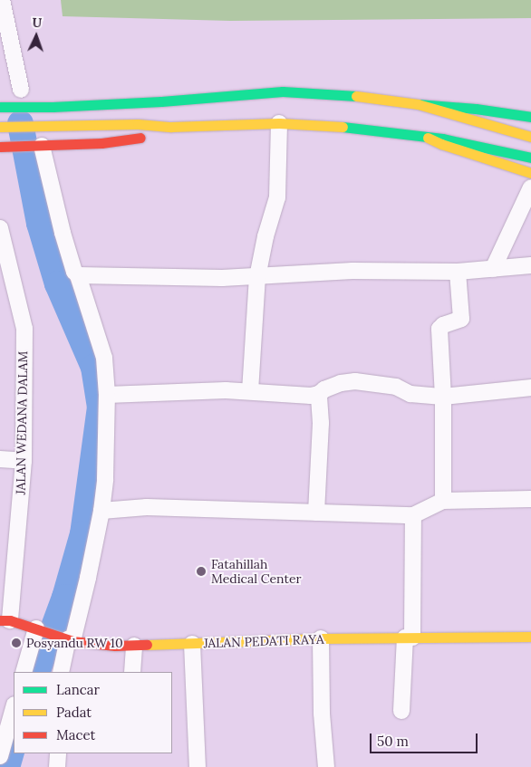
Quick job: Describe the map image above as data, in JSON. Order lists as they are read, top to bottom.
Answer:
{
  "streets": {
    "main road": ["JALAN PEDATI RAYA"],
    "street": ["JALAN WEDANA DALAM"]
  },
  "crossings": [
    ["JALAN WEDANA DALAM", "JALAN PEDATI RAYA"]
  ],
  "places": ["Fatahillah Medical Center", "Posyandu RW 10"],
  "legend": ["Lancar", "Padat", "Macet"],
  "scale_bar": "50 m",
  "north": "top"
}
